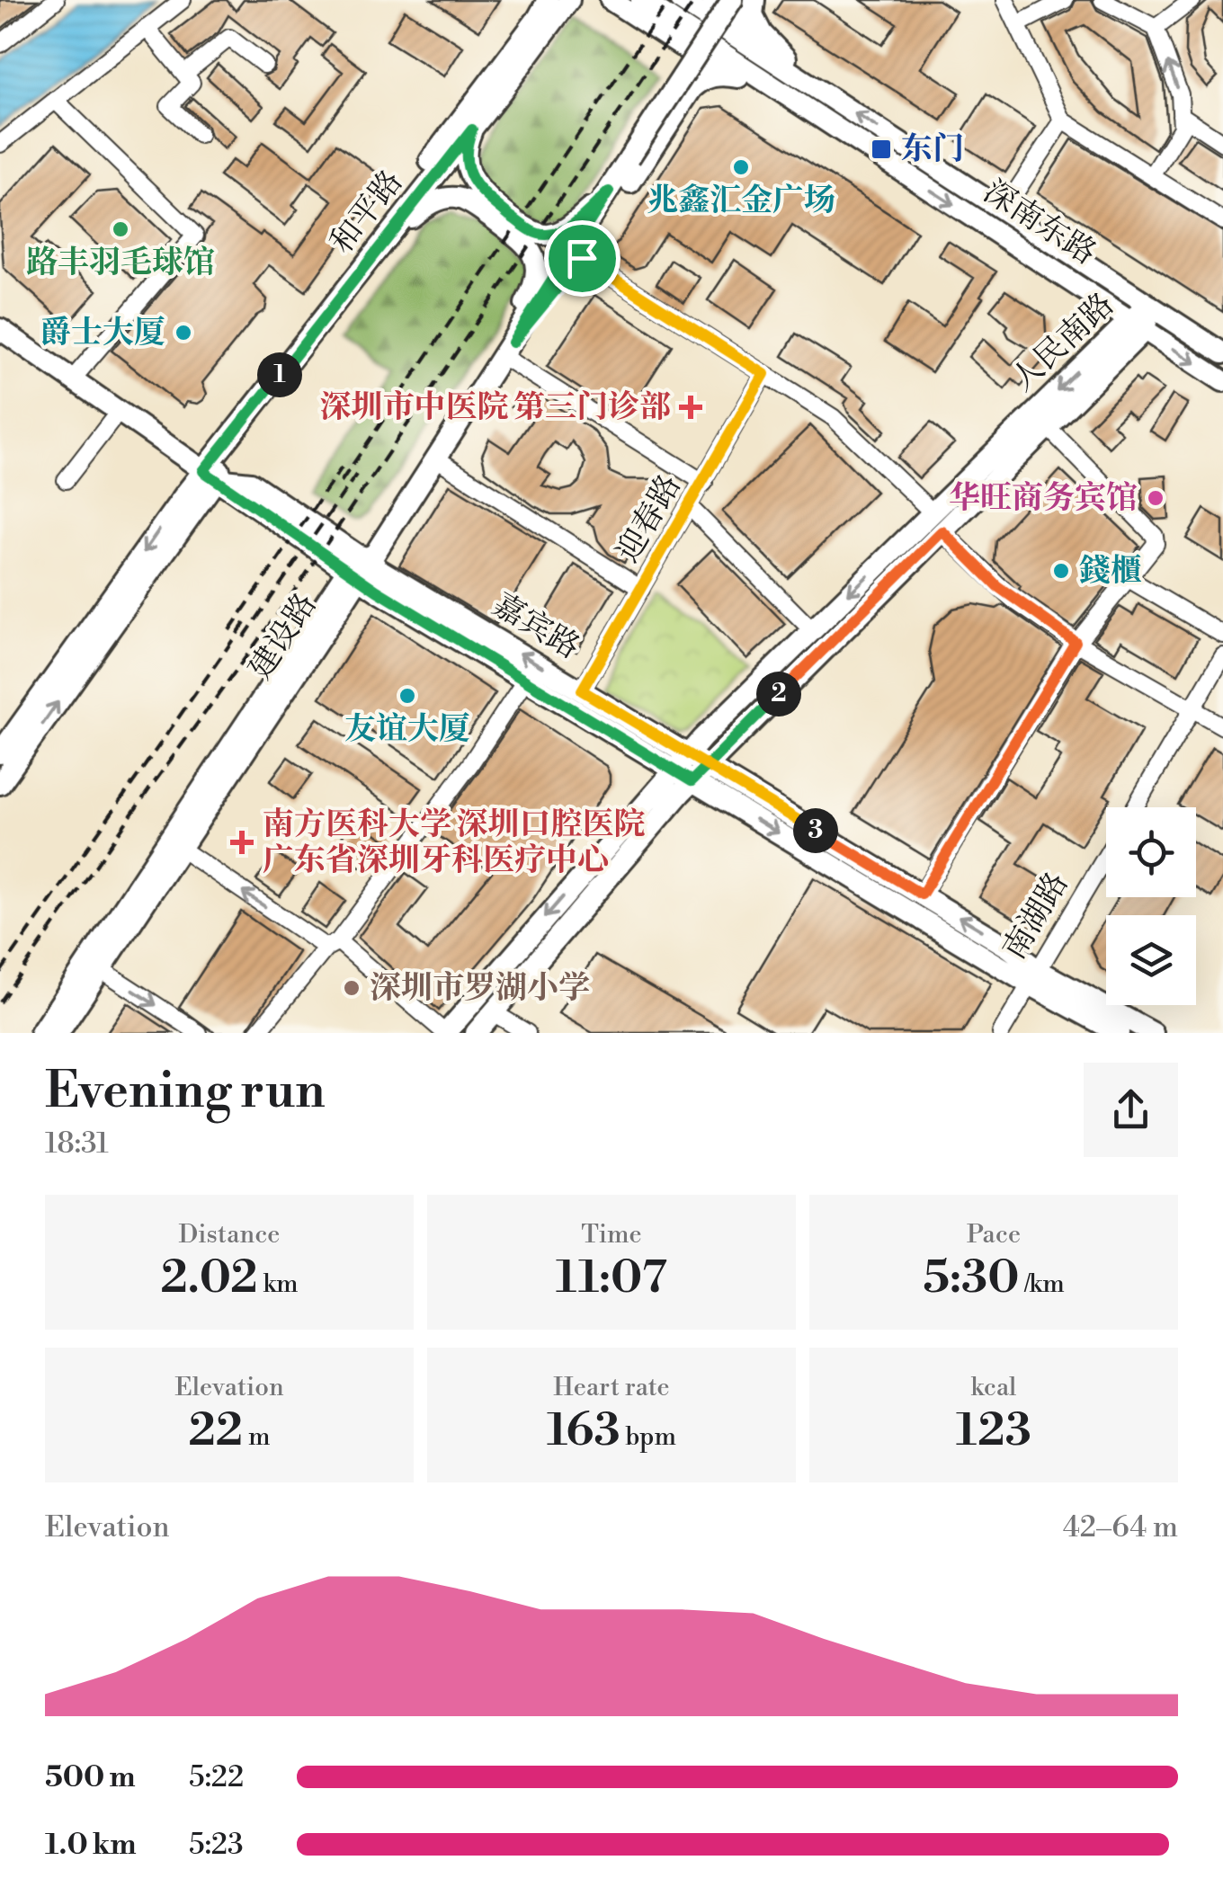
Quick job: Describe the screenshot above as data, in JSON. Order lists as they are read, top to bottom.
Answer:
{
  "streets": {
    "main road": [
      "和平路",
      "深南东路",
      "人民南路",
      "嘉宾路",
      "建设路"
    ],
    "street": ["迎春路", "南湖路"]
  },
  "crossings": [
    ["和平路", "嘉宾路"],
    ["深南东路", "人民南路"],
    ["人民南路", "嘉宾路"],
    ["迎春路", "嘉宾路"],
    ["嘉宾路", "建设路"],
    ["嘉宾路", "南湖路"]
  ],
  "places": {
    "transit": ["东门"],
    "other": [
      "兆鑫汇金广场",
      "路丰羽毛球馆",
      "爵士大厦",
      "华旺商务宾馆",
      "錢櫃",
      "友谊大厦",
      "深圳市罗湖小学"
    ],
    "health": ["深圳市中医院 第三门诊部", "南方医科大学 深圳口腔医院 广东省深圳牙科医疗中心"]
  },
  "page": {
    "pins": ["1", "2", "3"],
    "heading": ["Evening run", "18:31"],
    "stats": [
      ["Distance", "2.02 km"],
      ["Time", "11:07"],
      ["Pace", "5:30 /km"],
      ["Elevation", "22 m"],
      ["Heart rate", "163 bpm"],
      ["kcal", "123"]
    ],
    "chart": ["Elevation", "42–64 m"],
    "list": [
      {
        "name": "500 m",
        "note": "5:22"
      },
      {
        "name": "1.0 km",
        "note": "5:23"
      }
    ]
  }
}
